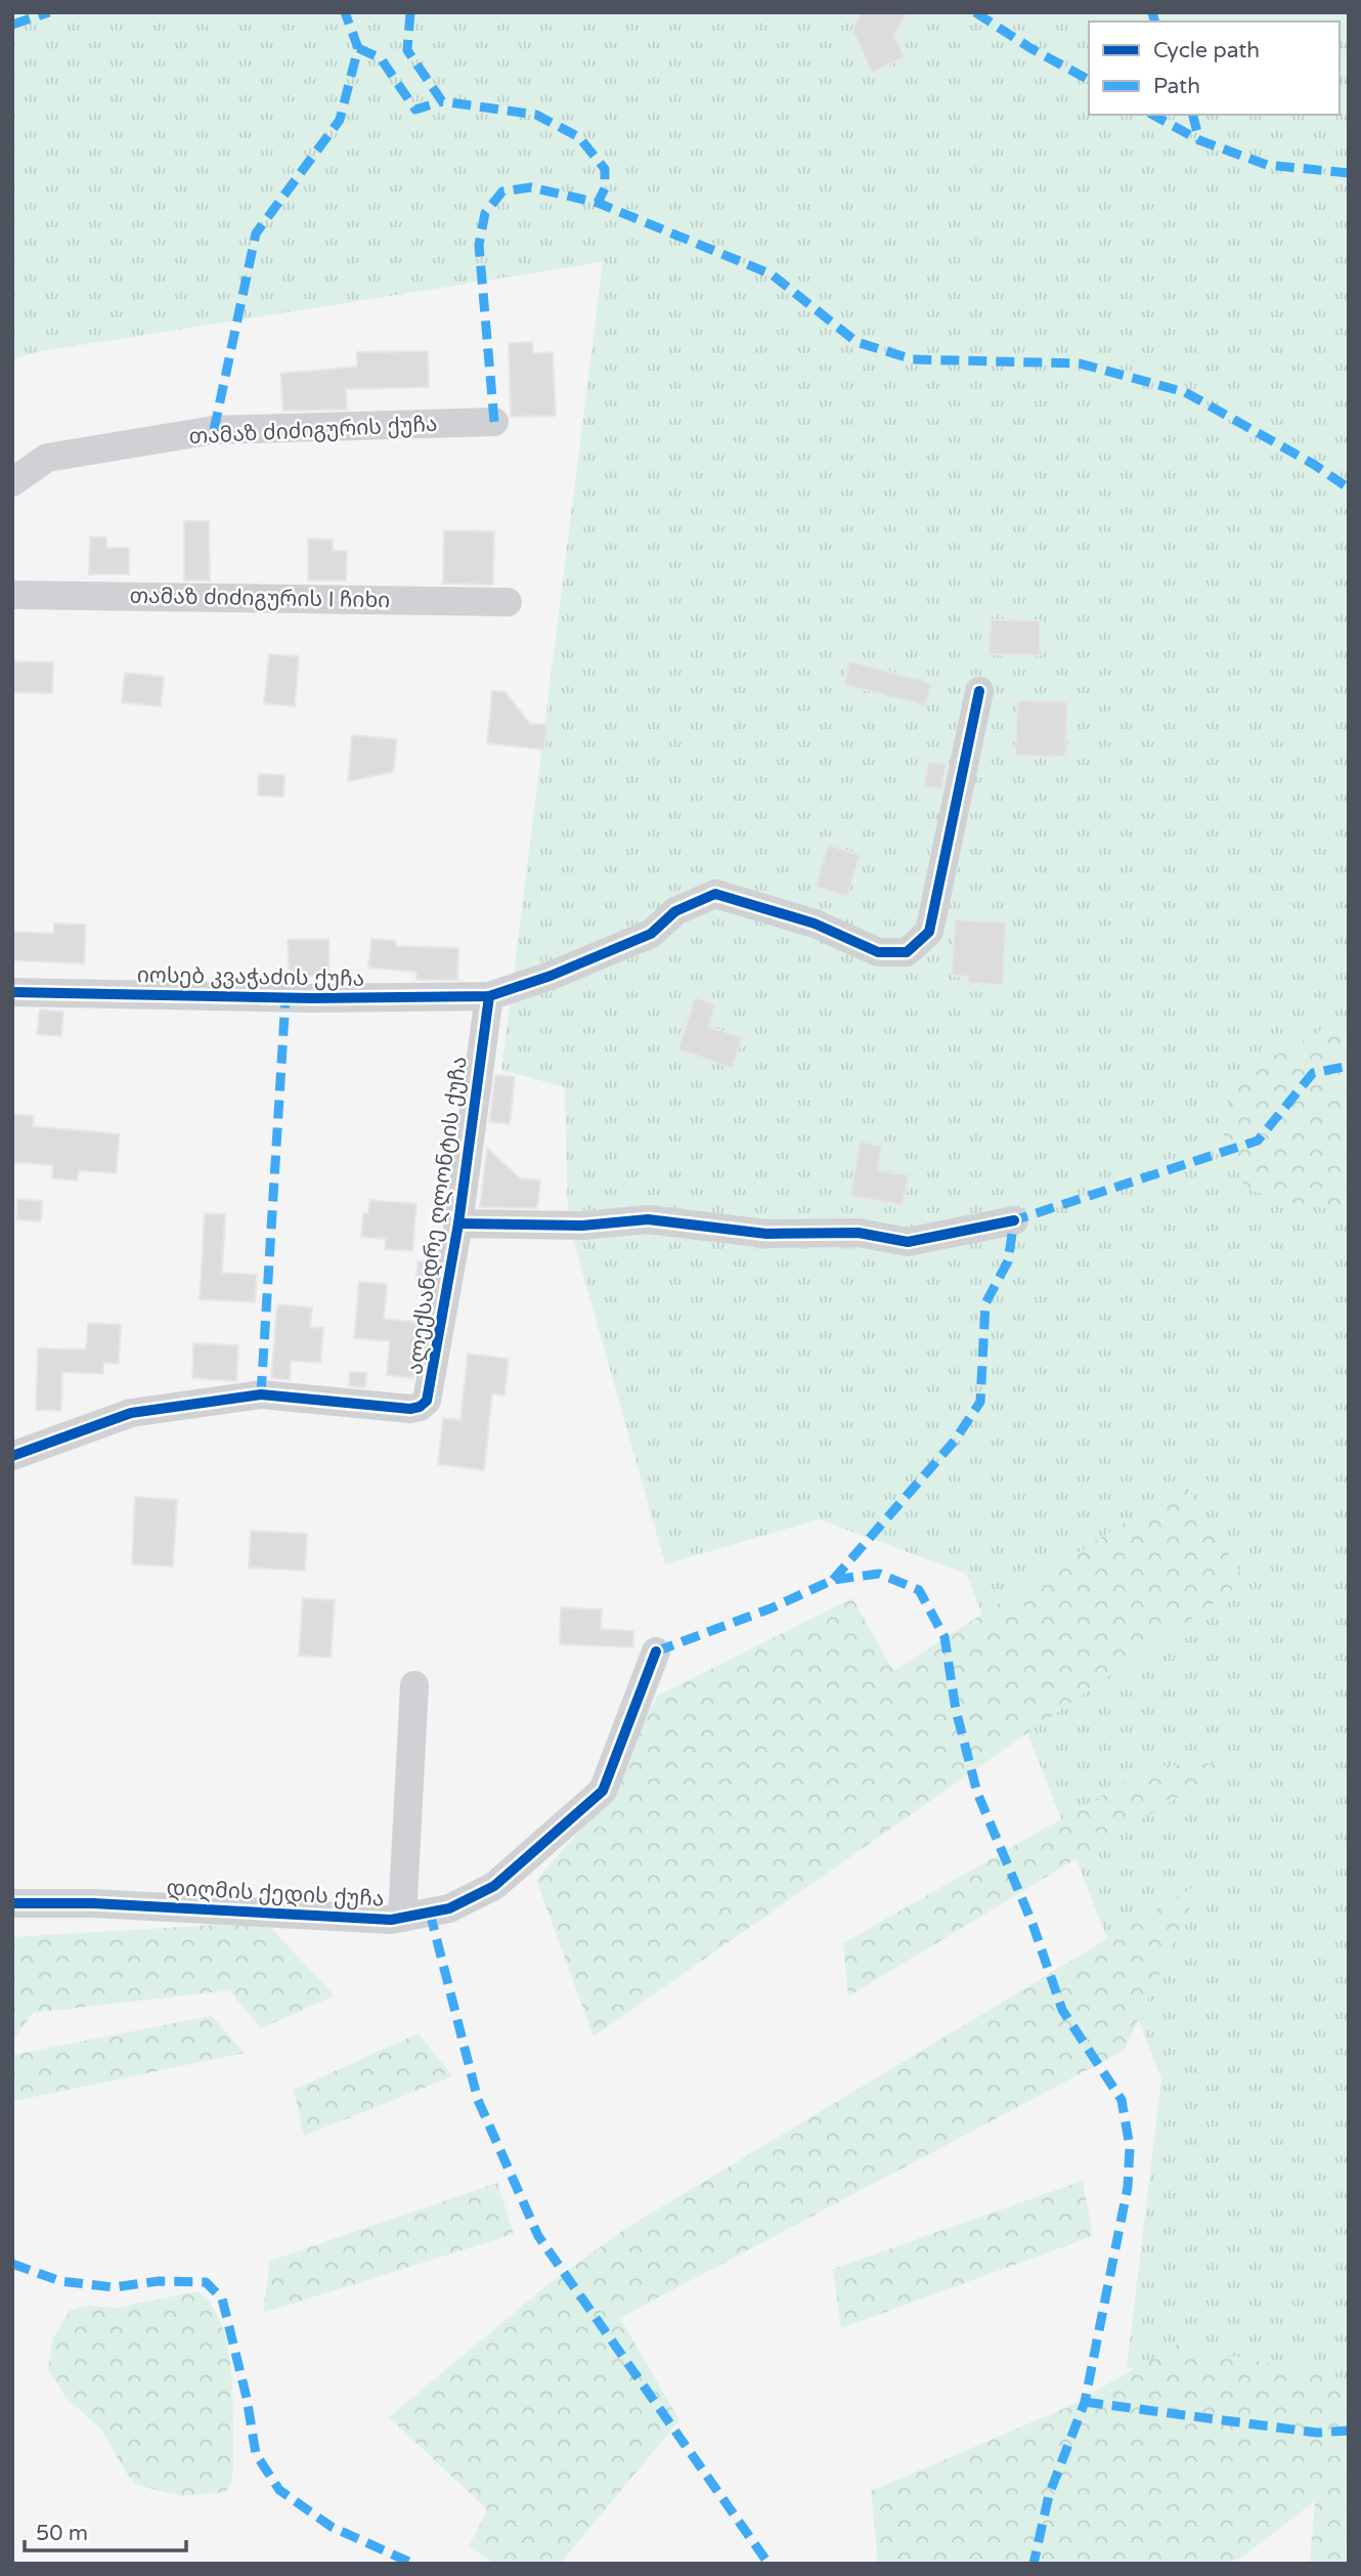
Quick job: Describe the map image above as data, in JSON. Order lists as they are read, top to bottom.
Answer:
{
  "streets": {
    "street": [
      "თამაზ ძიძიგურის ქუჩა",
      "თამაზ ძიძიგურის I ჩიხი",
      "იოსებ კვაჭაძის ქუჩა",
      "ალექსანდრე ღლონტის ქუჩა",
      "დიღმის ქედის ქუჩა"
    ]
  },
  "crossings": [
    ["იოსებ კვაჭაძის ქუჩა", "ალექსანდრე ღლონტის ქუჩა"]
  ],
  "legend": ["Cycle path", "Path"],
  "scale_bar": "50 m"
}
